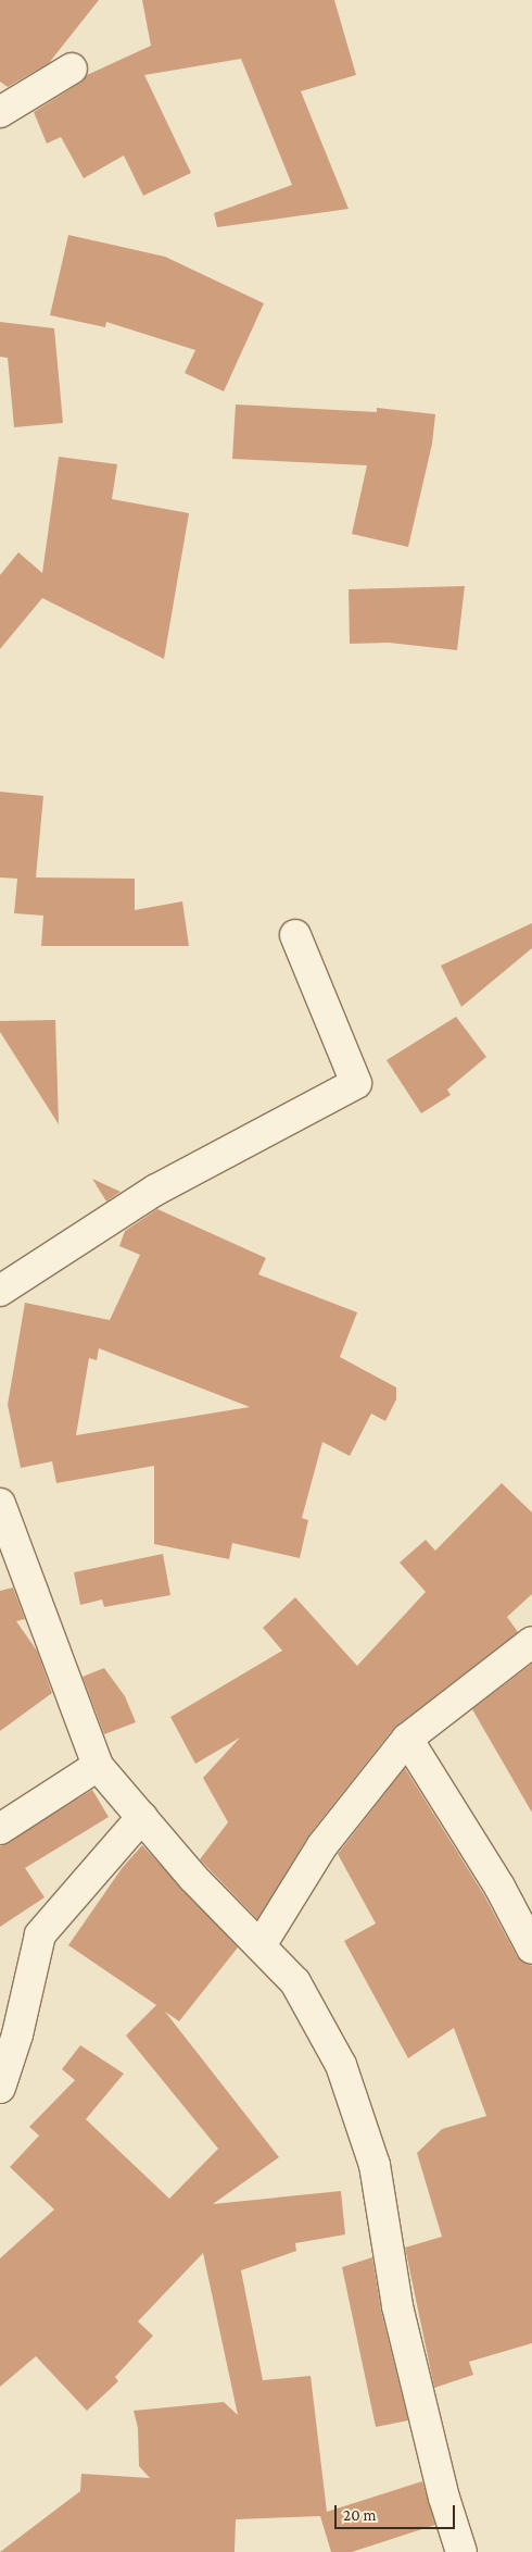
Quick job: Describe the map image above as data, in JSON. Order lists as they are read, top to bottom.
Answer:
{
  "scale_bar": "20 m"
}
